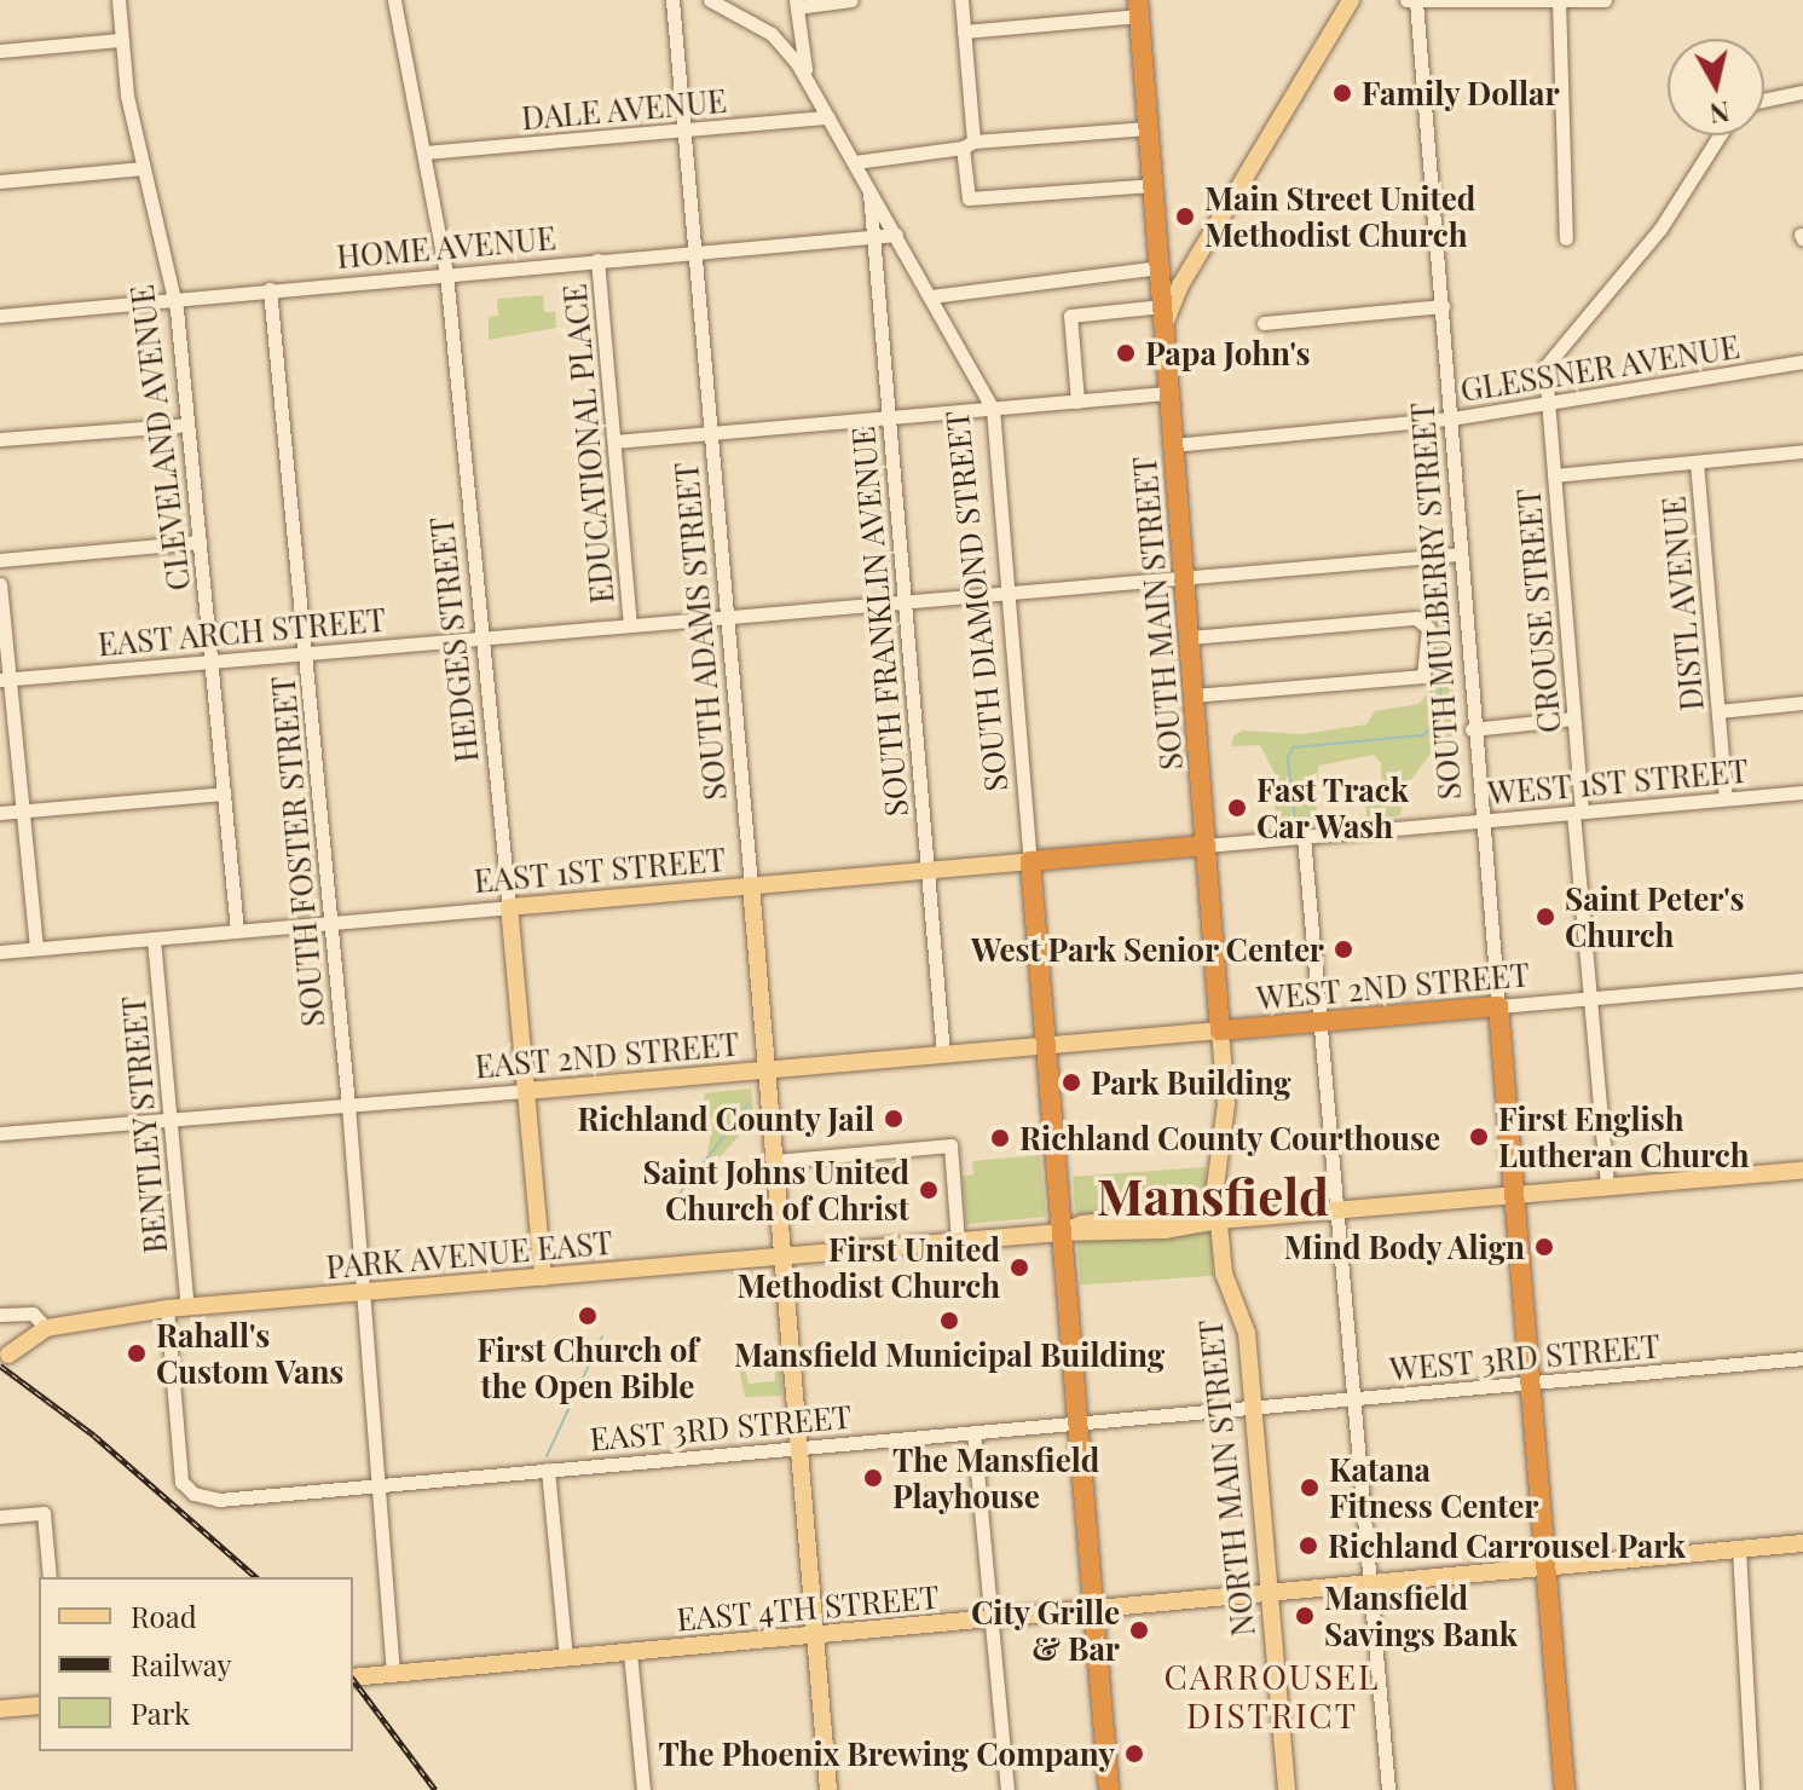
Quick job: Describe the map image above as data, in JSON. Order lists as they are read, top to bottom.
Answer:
{
  "streets": {
    "highway": [
      "SOUTH DIAMOND STREET",
      "SOUTH MULBERRY STREET",
      "SOUTH MAIN STREET",
      "EAST 1ST STREET",
      "WEST 2ND STREET"
    ],
    "main road": [
      "SOUTH ADAMS STREET",
      "HEDGES STREET",
      "EAST 2ND STREET",
      "PARK AVENUE EAST",
      "NORTH MAIN STREET",
      "EAST 4TH STREET"
    ],
    "street": [
      "DALE AVENUE",
      "HOME AVENUE",
      "GLESSNER AVENUE",
      "CLEVELAND AVENUE",
      "EDUCATIONAL PLACE",
      "DISTL AVENUE",
      "CROUSE STREET",
      "SOUTH FRANKLIN AVENUE",
      "EAST ARCH STREET",
      "WEST 1ST STREET",
      "SOUTH FOSTER STREET",
      "BENTLEY STREET",
      "WEST 3RD STREET",
      "EAST 3RD STREET"
    ]
  },
  "crossings": [
    ["DALE AVENUE", "SOUTH DIAMOND STREET"],
    ["DALE AVENUE", "SOUTH ADAMS STREET"],
    ["DALE AVENUE", "HEDGES STREET"],
    ["HOME AVENUE", "CLEVELAND AVENUE"],
    ["HOME AVENUE", "EDUCATIONAL PLACE"],
    ["HOME AVENUE", "SOUTH DIAMOND STREET"],
    ["HOME AVENUE", "SOUTH FRANKLIN AVENUE"],
    ["HOME AVENUE", "SOUTH ADAMS STREET"],
    ["HOME AVENUE", "HEDGES STREET"],
    ["HOME AVENUE", "SOUTH FOSTER STREET"],
    ["GLESSNER AVENUE", "SOUTH MULBERRY STREET"],
    ["GLESSNER AVENUE", "CROUSE STREET"],
    ["GLESSNER AVENUE", "SOUTH MAIN STREET"],
    ["CLEVELAND AVENUE", "EAST ARCH STREET"],
    ["CLEVELAND AVENUE", "EAST 1ST STREET"],
    ["EDUCATIONAL PLACE", "EAST ARCH STREET"],
    ["SOUTH DIAMOND STREET", "SOUTH FRANKLIN AVENUE"],
    ["SOUTH DIAMOND STREET", "EAST ARCH STREET"],
    ["SOUTH DIAMOND STREET", "EAST 1ST STREET"],
    ["SOUTH DIAMOND STREET", "EAST 2ND STREET"],
    ["SOUTH DIAMOND STREET", "PARK AVENUE EAST"],
    ["SOUTH DIAMOND STREET", "EAST 3RD STREET"],
    ["SOUTH DIAMOND STREET", "EAST 4TH STREET"],
    ["SOUTH MULBERRY STREET", "EAST ARCH STREET"],
    ["SOUTH MULBERRY STREET", "WEST 1ST STREET"],
    ["SOUTH MULBERRY STREET", "WEST 2ND STREET"],
    ["SOUTH MULBERRY STREET", "PARK AVENUE EAST"],
    ["SOUTH MULBERRY STREET", "WEST 3RD STREET"],
    ["SOUTH MULBERRY STREET", "EAST 4TH STREET"],
    ["DISTL AVENUE", "WEST 1ST STREET"],
    ["CROUSE STREET", "WEST 1ST STREET"],
    ["CROUSE STREET", "WEST 2ND STREET"],
    ["CROUSE STREET", "PARK AVENUE EAST"],
    ["SOUTH MAIN STREET", "EAST ARCH STREET"],
    ["SOUTH MAIN STREET", "WEST 1ST STREET"],
    ["SOUTH MAIN STREET", "EAST 1ST STREET"],
    ["SOUTH MAIN STREET", "WEST 2ND STREET"],
    ["SOUTH MAIN STREET", "EAST 2ND STREET"],
    ["SOUTH MAIN STREET", "PARK AVENUE EAST"],
    ["SOUTH MAIN STREET", "NORTH MAIN STREET"],
    ["SOUTH FRANKLIN AVENUE", "EAST ARCH STREET"],
    ["SOUTH FRANKLIN AVENUE", "EAST 1ST STREET"],
    ["SOUTH FRANKLIN AVENUE", "EAST 2ND STREET"],
    ["EAST ARCH STREET", "SOUTH ADAMS STREET"],
    ["EAST ARCH STREET", "HEDGES STREET"],
    ["EAST ARCH STREET", "SOUTH FOSTER STREET"],
    ["SOUTH ADAMS STREET", "EAST 1ST STREET"],
    ["SOUTH ADAMS STREET", "EAST 2ND STREET"],
    ["SOUTH ADAMS STREET", "PARK AVENUE EAST"],
    ["SOUTH ADAMS STREET", "EAST 3RD STREET"],
    ["SOUTH ADAMS STREET", "EAST 4TH STREET"],
    ["HEDGES STREET", "EAST 1ST STREET"],
    ["HEDGES STREET", "EAST 2ND STREET"],
    ["HEDGES STREET", "PARK AVENUE EAST"],
    ["WEST 1ST STREET", "EAST 1ST STREET"],
    ["SOUTH FOSTER STREET", "EAST 1ST STREET"],
    ["SOUTH FOSTER STREET", "EAST 2ND STREET"],
    ["SOUTH FOSTER STREET", "PARK AVENUE EAST"],
    ["SOUTH FOSTER STREET", "EAST 3RD STREET"],
    ["SOUTH FOSTER STREET", "EAST 4TH STREET"],
    ["EAST 1ST STREET", "BENTLEY STREET"],
    ["WEST 2ND STREET", "EAST 2ND STREET"],
    ["EAST 2ND STREET", "BENTLEY STREET"],
    ["BENTLEY STREET", "PARK AVENUE EAST"],
    ["PARK AVENUE EAST", "EAST 3RD STREET"],
    ["PARK AVENUE EAST", "NORTH MAIN STREET"],
    ["WEST 3RD STREET", "EAST 3RD STREET"],
    ["WEST 3RD STREET", "NORTH MAIN STREET"],
    ["EAST 3RD STREET", "NORTH MAIN STREET"],
    ["NORTH MAIN STREET", "EAST 4TH STREET"]
  ],
  "districts": ["Mansfield", "CARROUSEL DISTRICT"],
  "places": [
    "Family Dollar",
    "Main Street United Methodist Church",
    "Papa John's",
    "Fast Track Car Wash",
    "Saint Peter's Church",
    "West Park Senior Center",
    "Park Building",
    "Richland County Jail",
    "First English Lutheran Church",
    "Richland County Courthouse",
    "Saint Johns United Church of Christ",
    "Mind Body Align",
    "First United Methodist Church",
    "First Church of the Open Bible",
    "Mansfield Municipal Building",
    "Rahall's Custom Vans",
    "The Mansfield Playhouse",
    "Katana Fitness Center",
    "Richland Carrousel Park",
    "Mansfield Savings Bank",
    "City Grille & Bar",
    "The Phoenix Brewing Company"
  ],
  "legend": ["Road", "Railway", "Park"],
  "north": "bottom"
}
